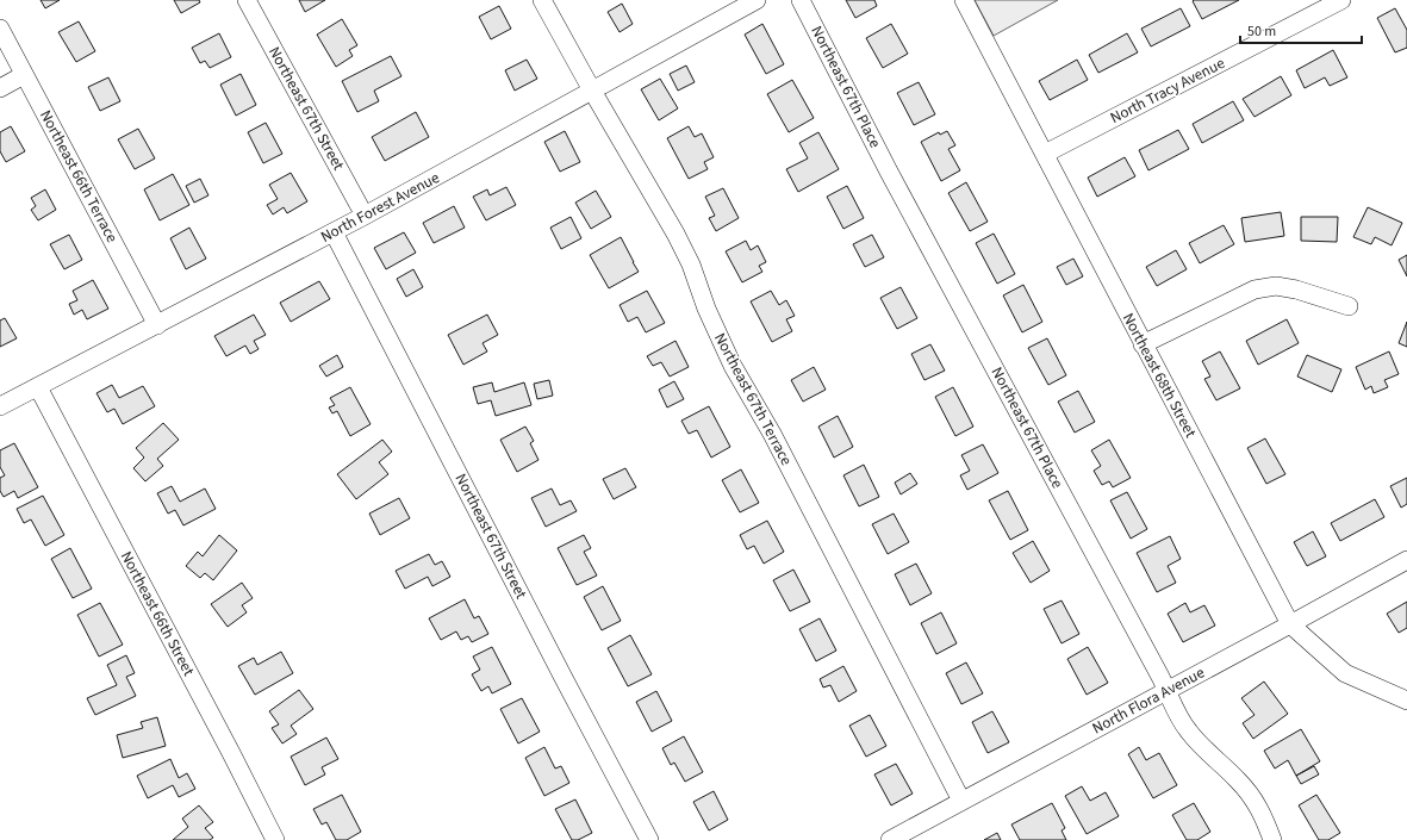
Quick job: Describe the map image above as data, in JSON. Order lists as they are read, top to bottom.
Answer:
{
  "streets": {
    "street": [
      "Northeast 67th Place",
      "North Tracy Avenue",
      "Northeast 67th Street",
      "Northeast 66th Terrace",
      "North Forest Avenue",
      "Northeast 68th Street",
      "Northeast 67th Terrace",
      "Northeast 66th Street",
      "North Flora Avenue"
    ]
  },
  "crossings": [
    ["Northeast 67th Place", "North Flora Avenue"],
    ["North Tracy Avenue", "Northeast 68th Street"],
    ["Northeast 67th Street", "North Forest Avenue"],
    ["Northeast 66th Terrace", "North Forest Avenue"],
    ["North Forest Avenue", "Northeast 67th Terrace"],
    ["North Forest Avenue", "Northeast 66th Street"],
    ["Northeast 68th Street", "North Flora Avenue"],
    ["Northeast 67th Terrace", "North Flora Avenue"]
  ],
  "scale_bar": "50 m"
}
